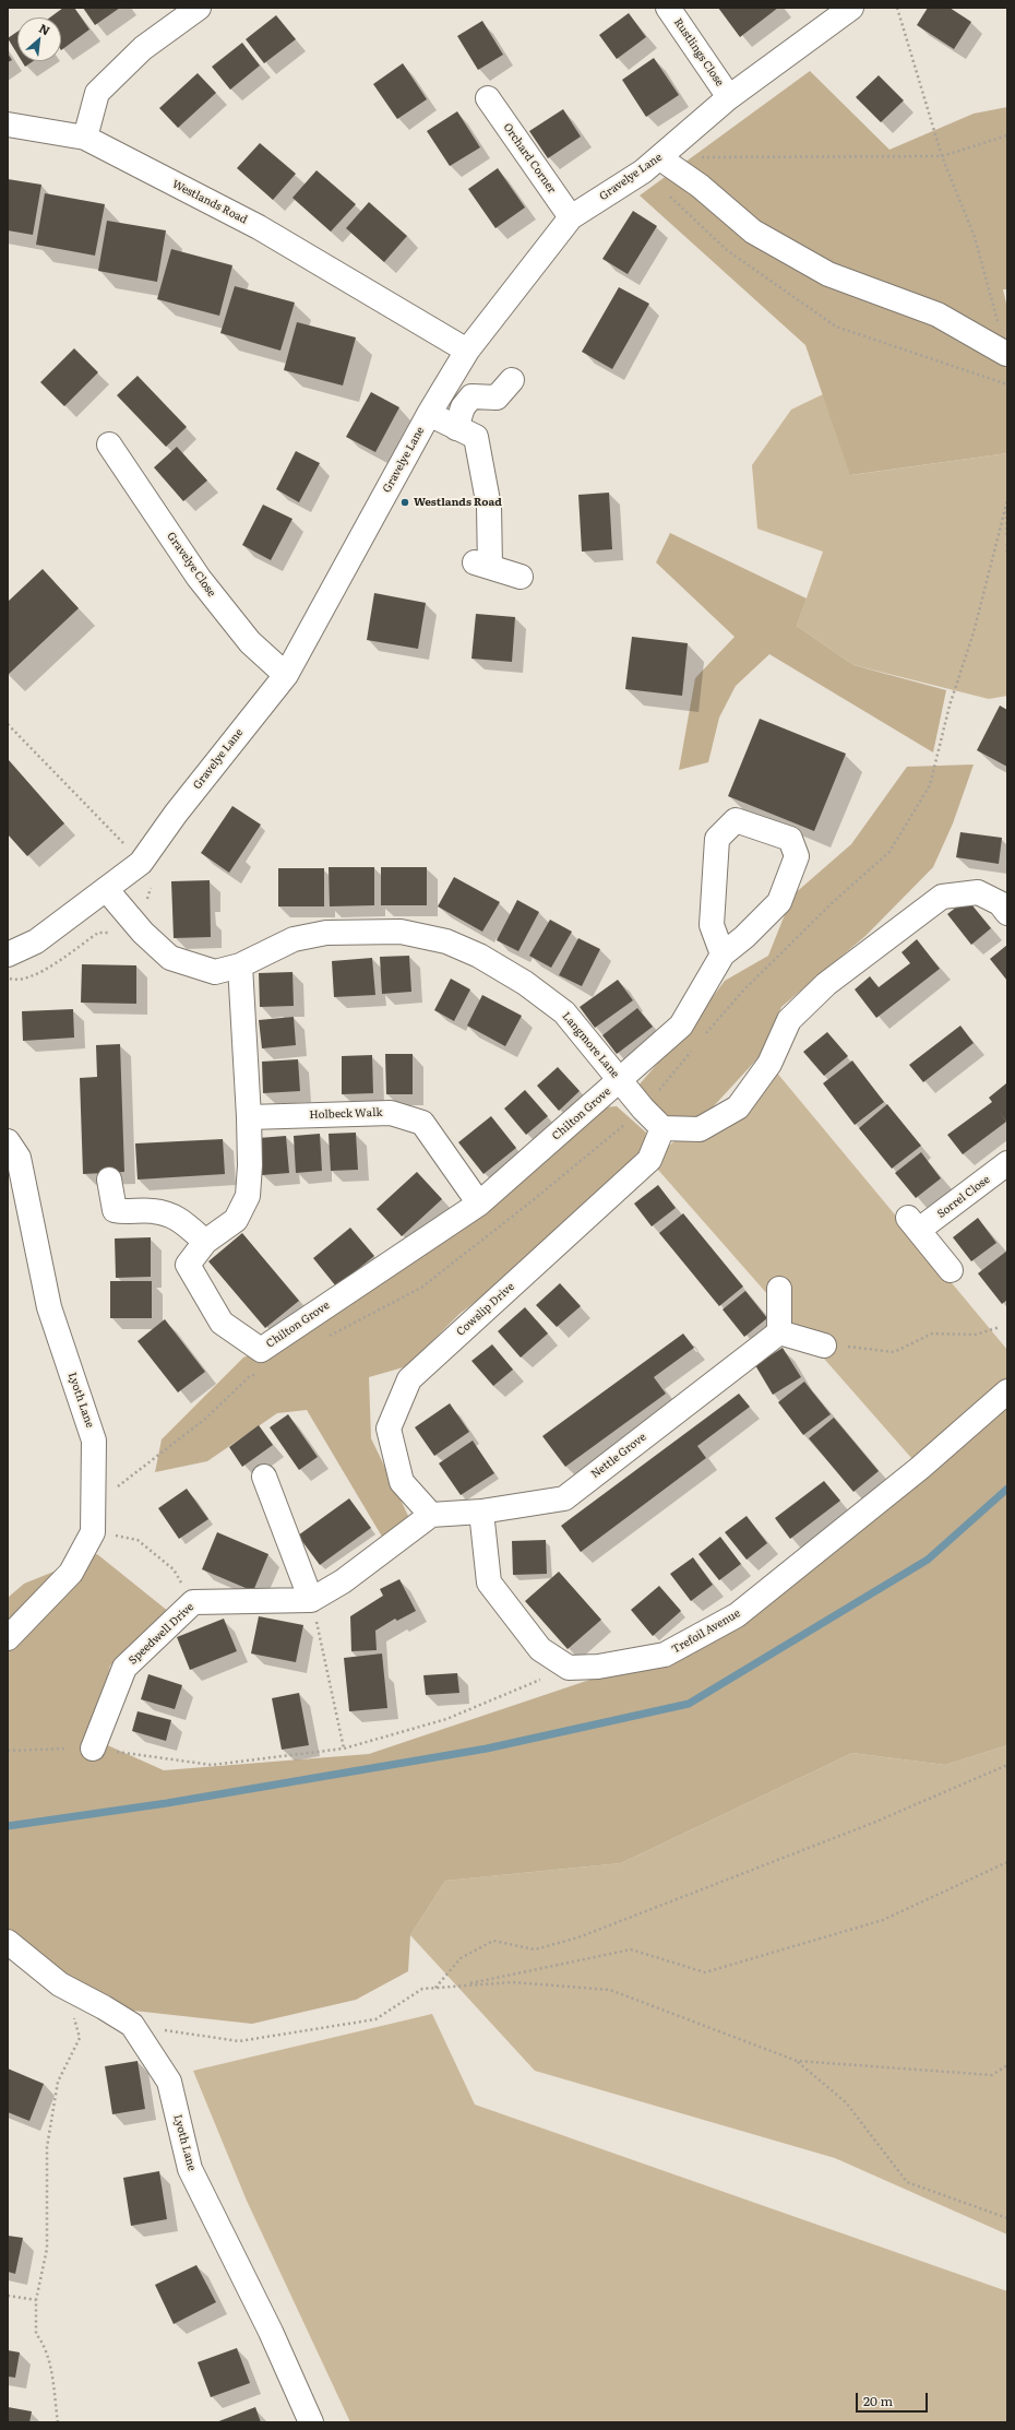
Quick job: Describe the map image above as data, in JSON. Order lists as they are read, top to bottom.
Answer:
{
  "streets": {
    "street": [
      "Rustlings Close",
      "Orchard Corner",
      "Gravelye Lane",
      "Westlands Road",
      "Gravelye Close",
      "Langmore Lane",
      "Holbeck Walk",
      "Chilton Grove",
      "Sorrel Close",
      "Cowslip Drive",
      "Lyoth Lane",
      "Nettle Grove",
      "Trefoil Avenue",
      "Speedwell Drive"
    ]
  },
  "crossings": [
    ["Rustlings Close", "Gravelye Lane"],
    ["Orchard Corner", "Gravelye Lane"],
    ["Gravelye Lane", "Westlands Road"],
    ["Gravelye Lane", "Gravelye Close"],
    ["Gravelye Lane", "Langmore Lane"],
    ["Langmore Lane", "Chilton Grove"],
    ["Langmore Lane", "Cowslip Drive"],
    ["Holbeck Walk", "Chilton Grove"],
    ["Cowslip Drive", "Nettle Grove"],
    ["Cowslip Drive", "Speedwell Drive"],
    ["Nettle Grove", "Speedwell Drive"]
  ],
  "places": ["Westlands Road"],
  "scale_bar": "20 m",
  "north": "top right"
}
